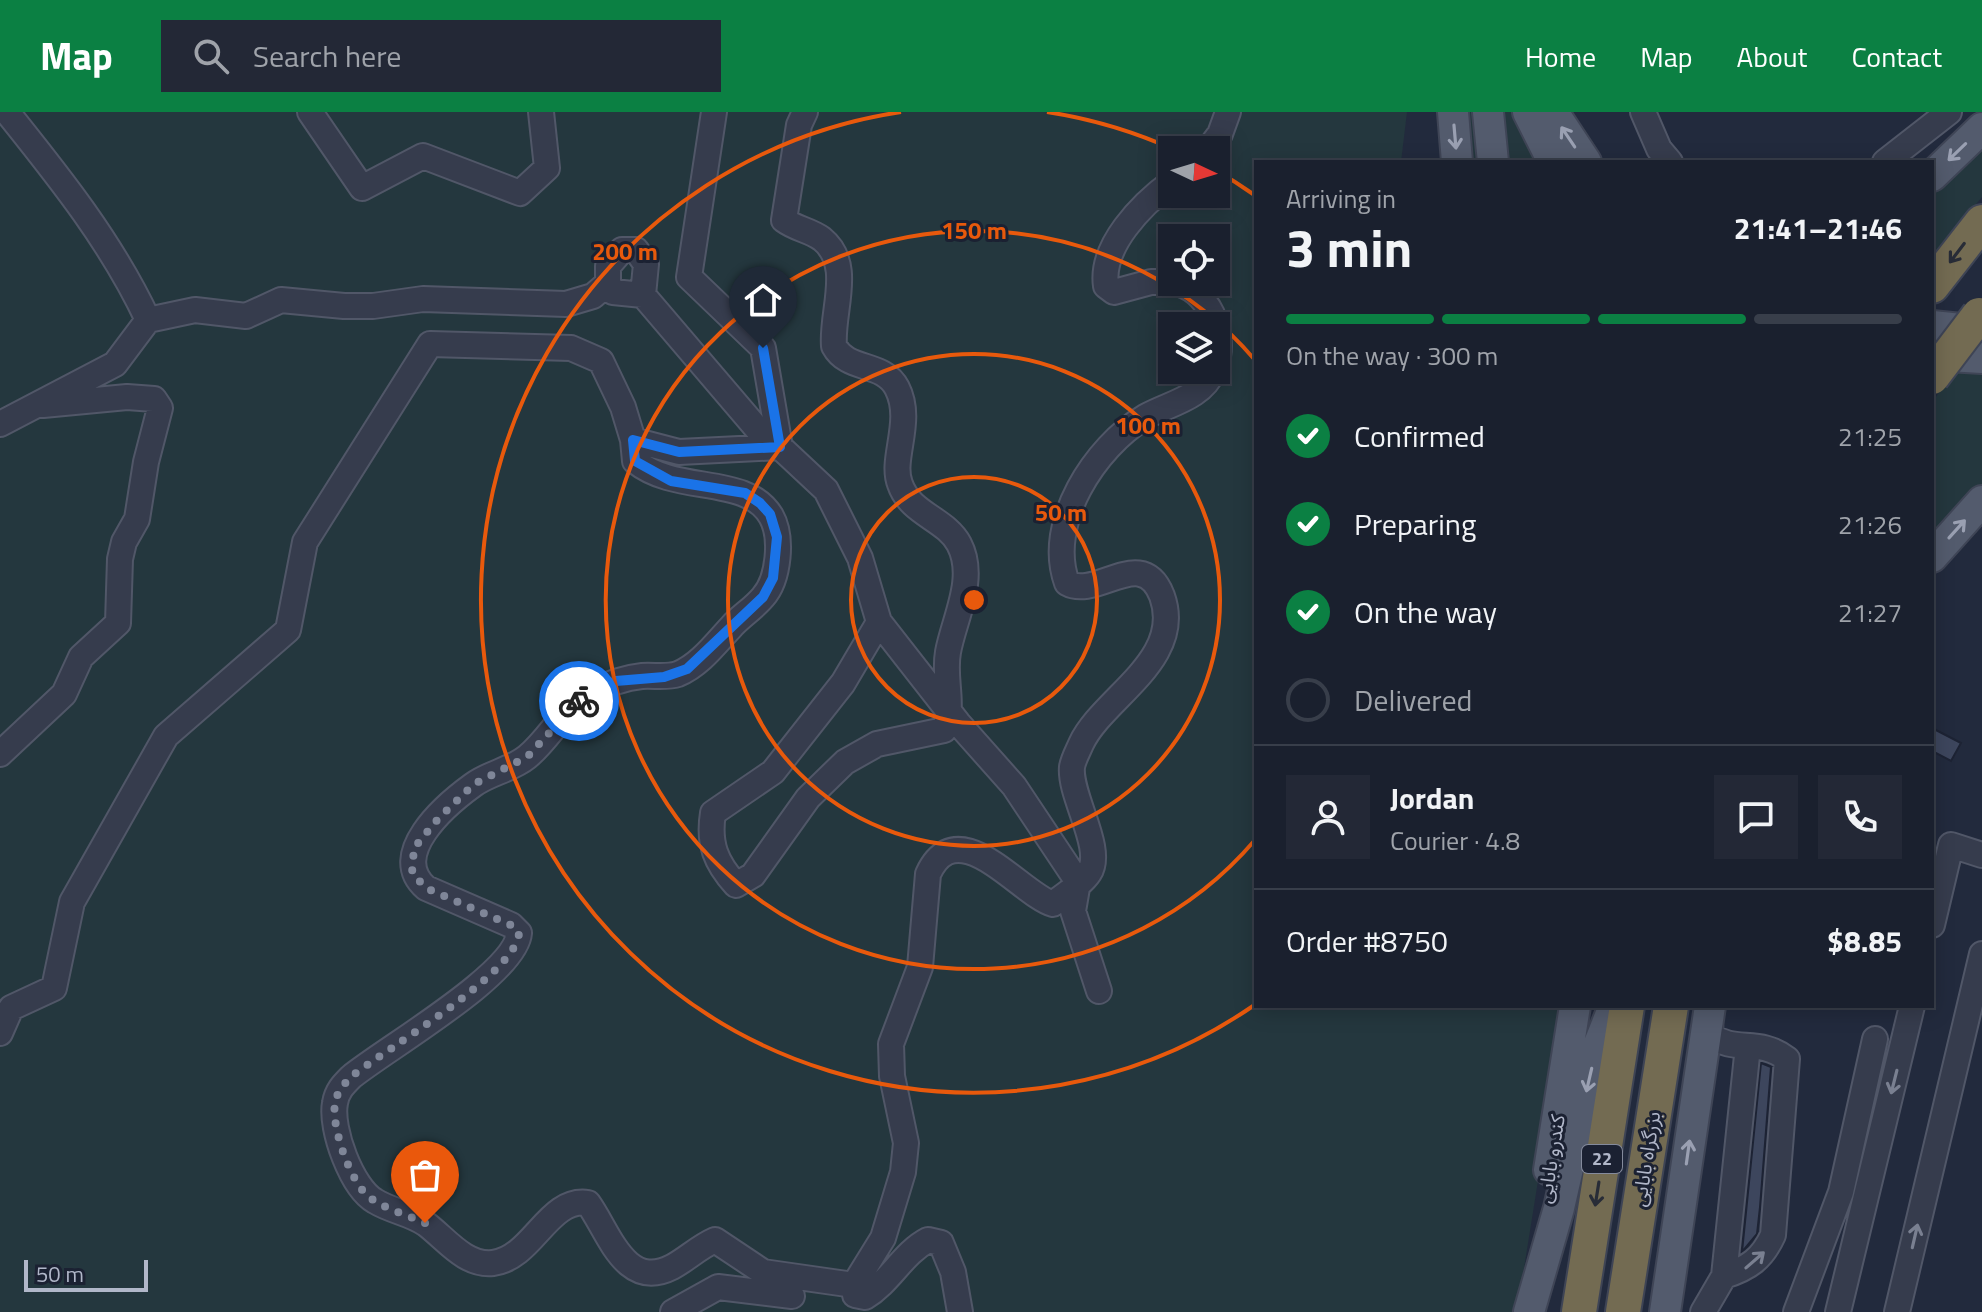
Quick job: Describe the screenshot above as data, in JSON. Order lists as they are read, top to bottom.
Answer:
{
  "streets": {
    "highway": ["22", "بزرگراه بابایی"],
    "main road": ["کندرو بابایی"]
  },
  "scale_bar": "50 m",
  "north": "right",
  "page": {
    "header": "Map",
    "search": "Search here",
    "nav": [
      "Home",
      "Map",
      "About",
      "Contact"
    ],
    "heading": ["3 min", "Arriving in", "21:41–21:46"],
    "panel": [
      "Jordan",
      "Courier · 4.8",
      "Order #8750",
      "$8.85"
    ],
    "bar": "On the way · 300 m",
    "list": [
      ["Confirmed", "21:25"],
      ["Preparing", "21:26"],
      ["On the way", "21:27"],
      "Delivered"
    ],
    "scale": "50 m"
  },
  "rings": [
    "150 m",
    "200 m",
    "100 m",
    "50 m"
  ]
}
